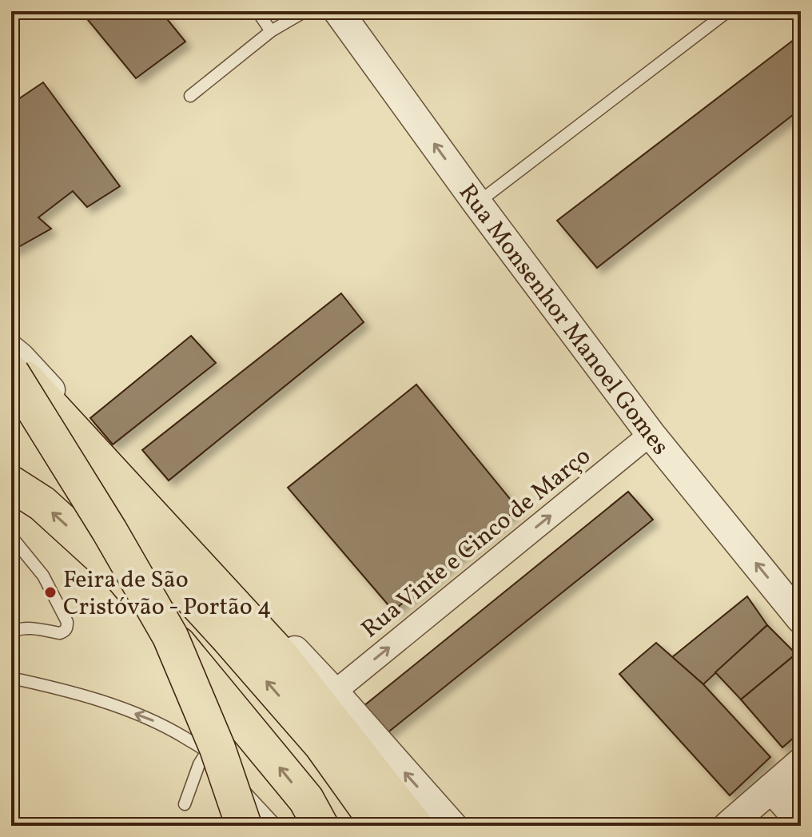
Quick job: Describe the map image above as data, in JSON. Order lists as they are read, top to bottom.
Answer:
{
  "streets": {
    "street": ["Rua Monsenhor Manoel Gomes", "Rua Vinte e Cinco de Março"]
  },
  "crossings": [
    ["Rua Monsenhor Manoel Gomes", "Rua Vinte e Cinco de Março"]
  ],
  "one_way": ["Rua Monsenhor Manoel Gomes", "Rua Vinte e Cinco de Março"],
  "places": ["Feira de São Cristóvão - Portão 4"]
}
